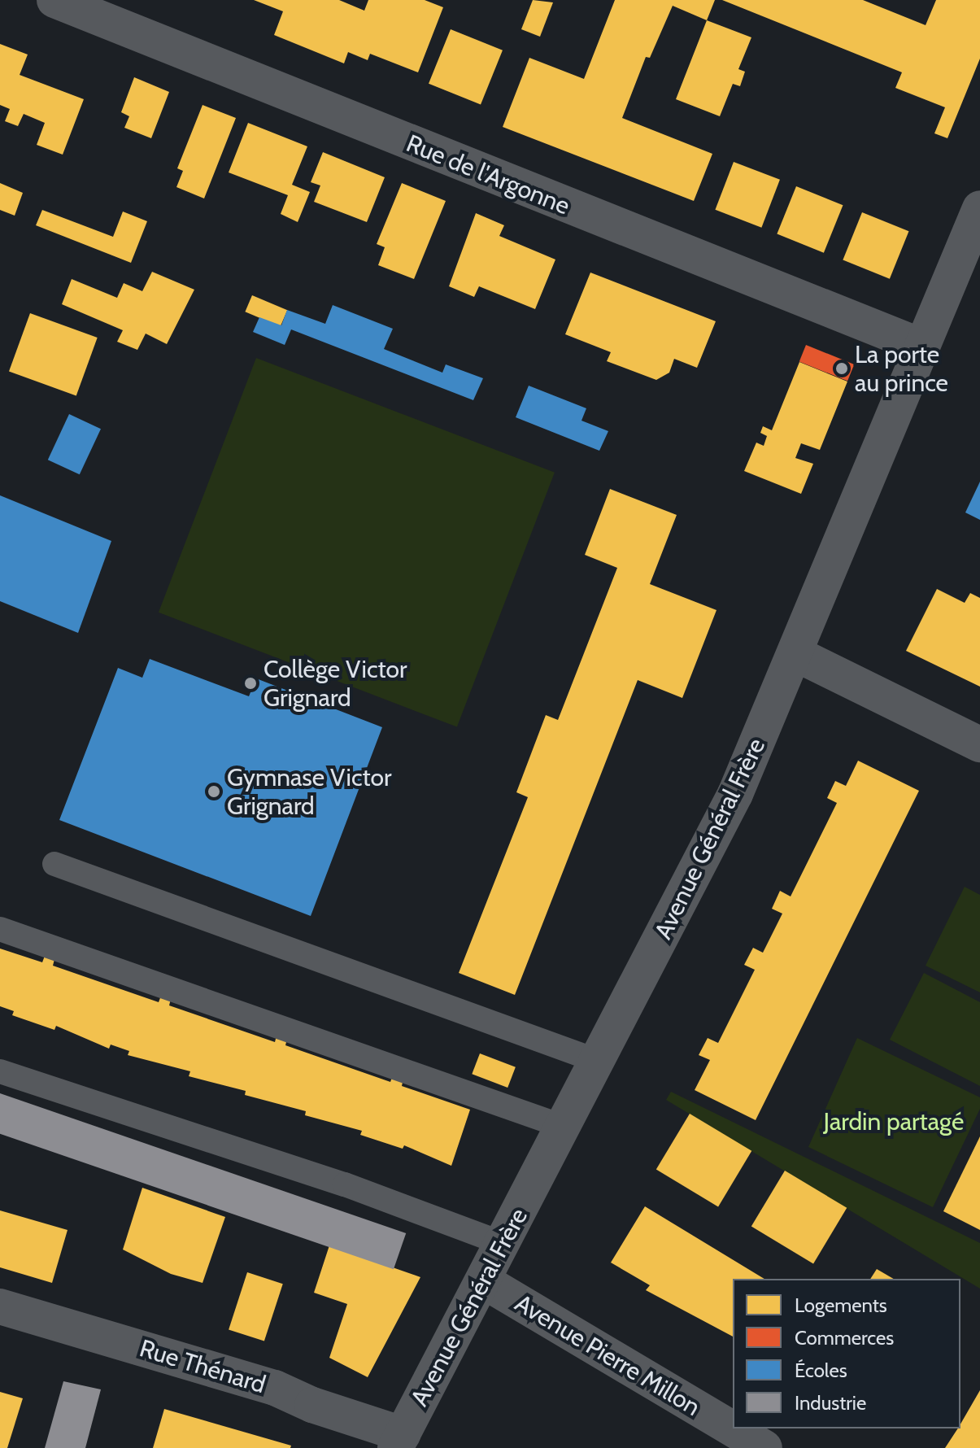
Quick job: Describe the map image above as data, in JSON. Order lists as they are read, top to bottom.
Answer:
{
  "streets": {
    "street": [
      "Rue de l'Argonne",
      "Avenue Général Frère",
      "Avenue Pierre Millon",
      "Rue Thénard"
    ]
  },
  "crossings": [
    ["Rue de l'Argonne", "Avenue Général Frère"],
    ["Avenue Général Frère", "Avenue Pierre Millon"],
    ["Avenue Général Frère", "Rue Thénard"]
  ],
  "parks": ["Jardin partagé"],
  "places": ["La porte au prince", "Collège Victor Grignard", "Gymnase Victor Grignard"],
  "legend": [
    "Logements",
    "Commerces",
    "Écoles",
    "Industrie"
  ]
}
